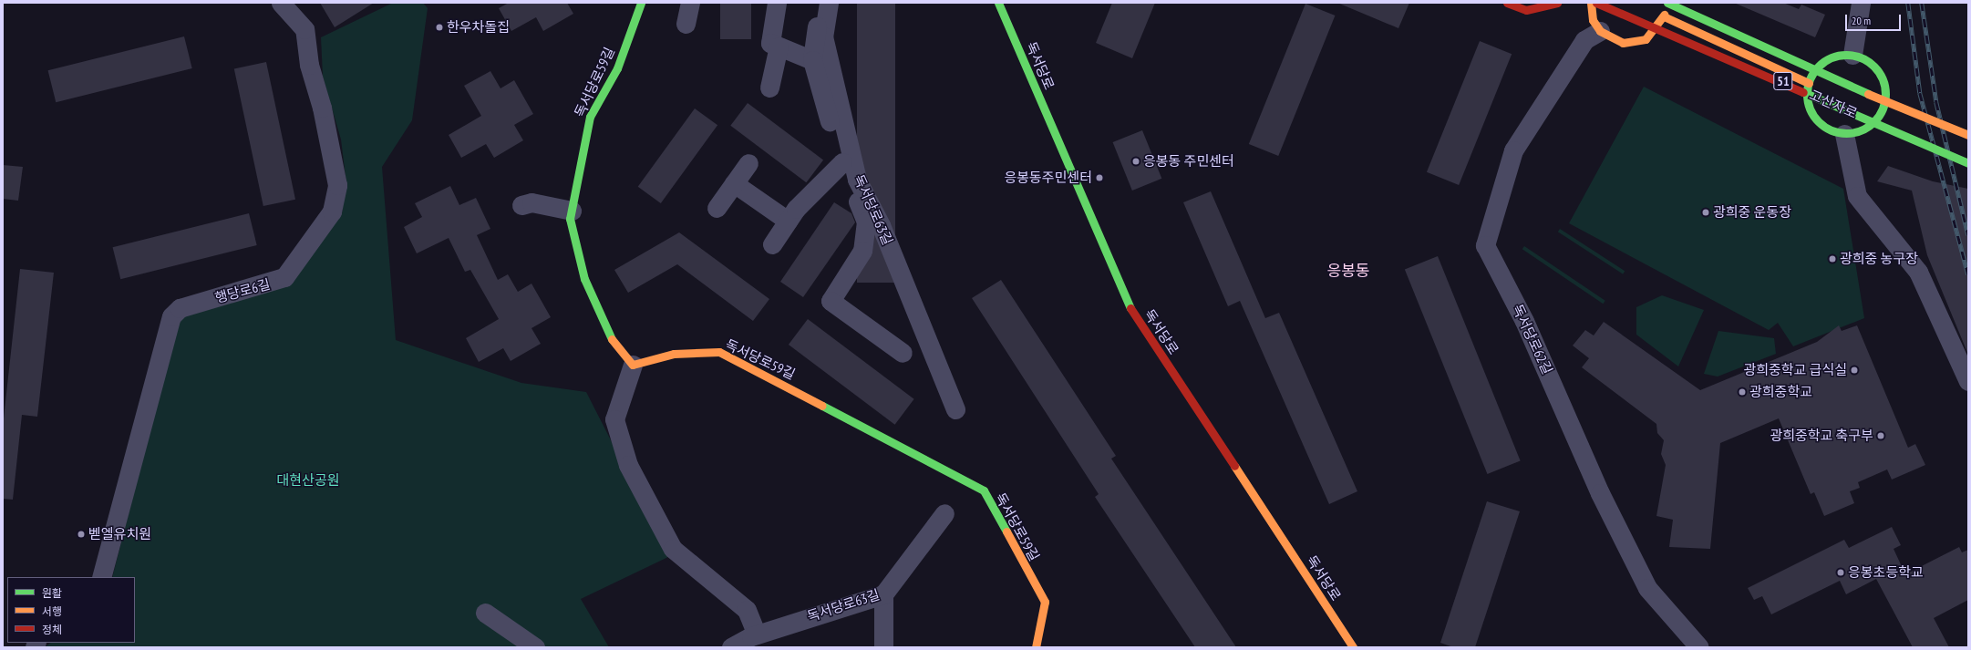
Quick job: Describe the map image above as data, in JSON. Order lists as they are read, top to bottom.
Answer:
{
  "streets": {
    "main road": [
      "독서당로",
      "51",
      "독서당로59길",
      "고산자로"
    ],
    "street": ["독서당로63길", "행당로6길", "독서당로62길"]
  },
  "districts": ["응봉동"],
  "parks": ["대현산공원"],
  "places": [
    "한우차돌집",
    "응봉동 주민센터",
    "응봉동주민센터",
    "광희중 운동장",
    "광희중 농구장",
    "광희중학교 급식실",
    "광희중학교",
    "광희중학교 축구부",
    "벧엘유치원",
    "응봉초등학교"
  ],
  "legend": ["원활", "서행", "정체"],
  "scale_bar": "20 m"
}
